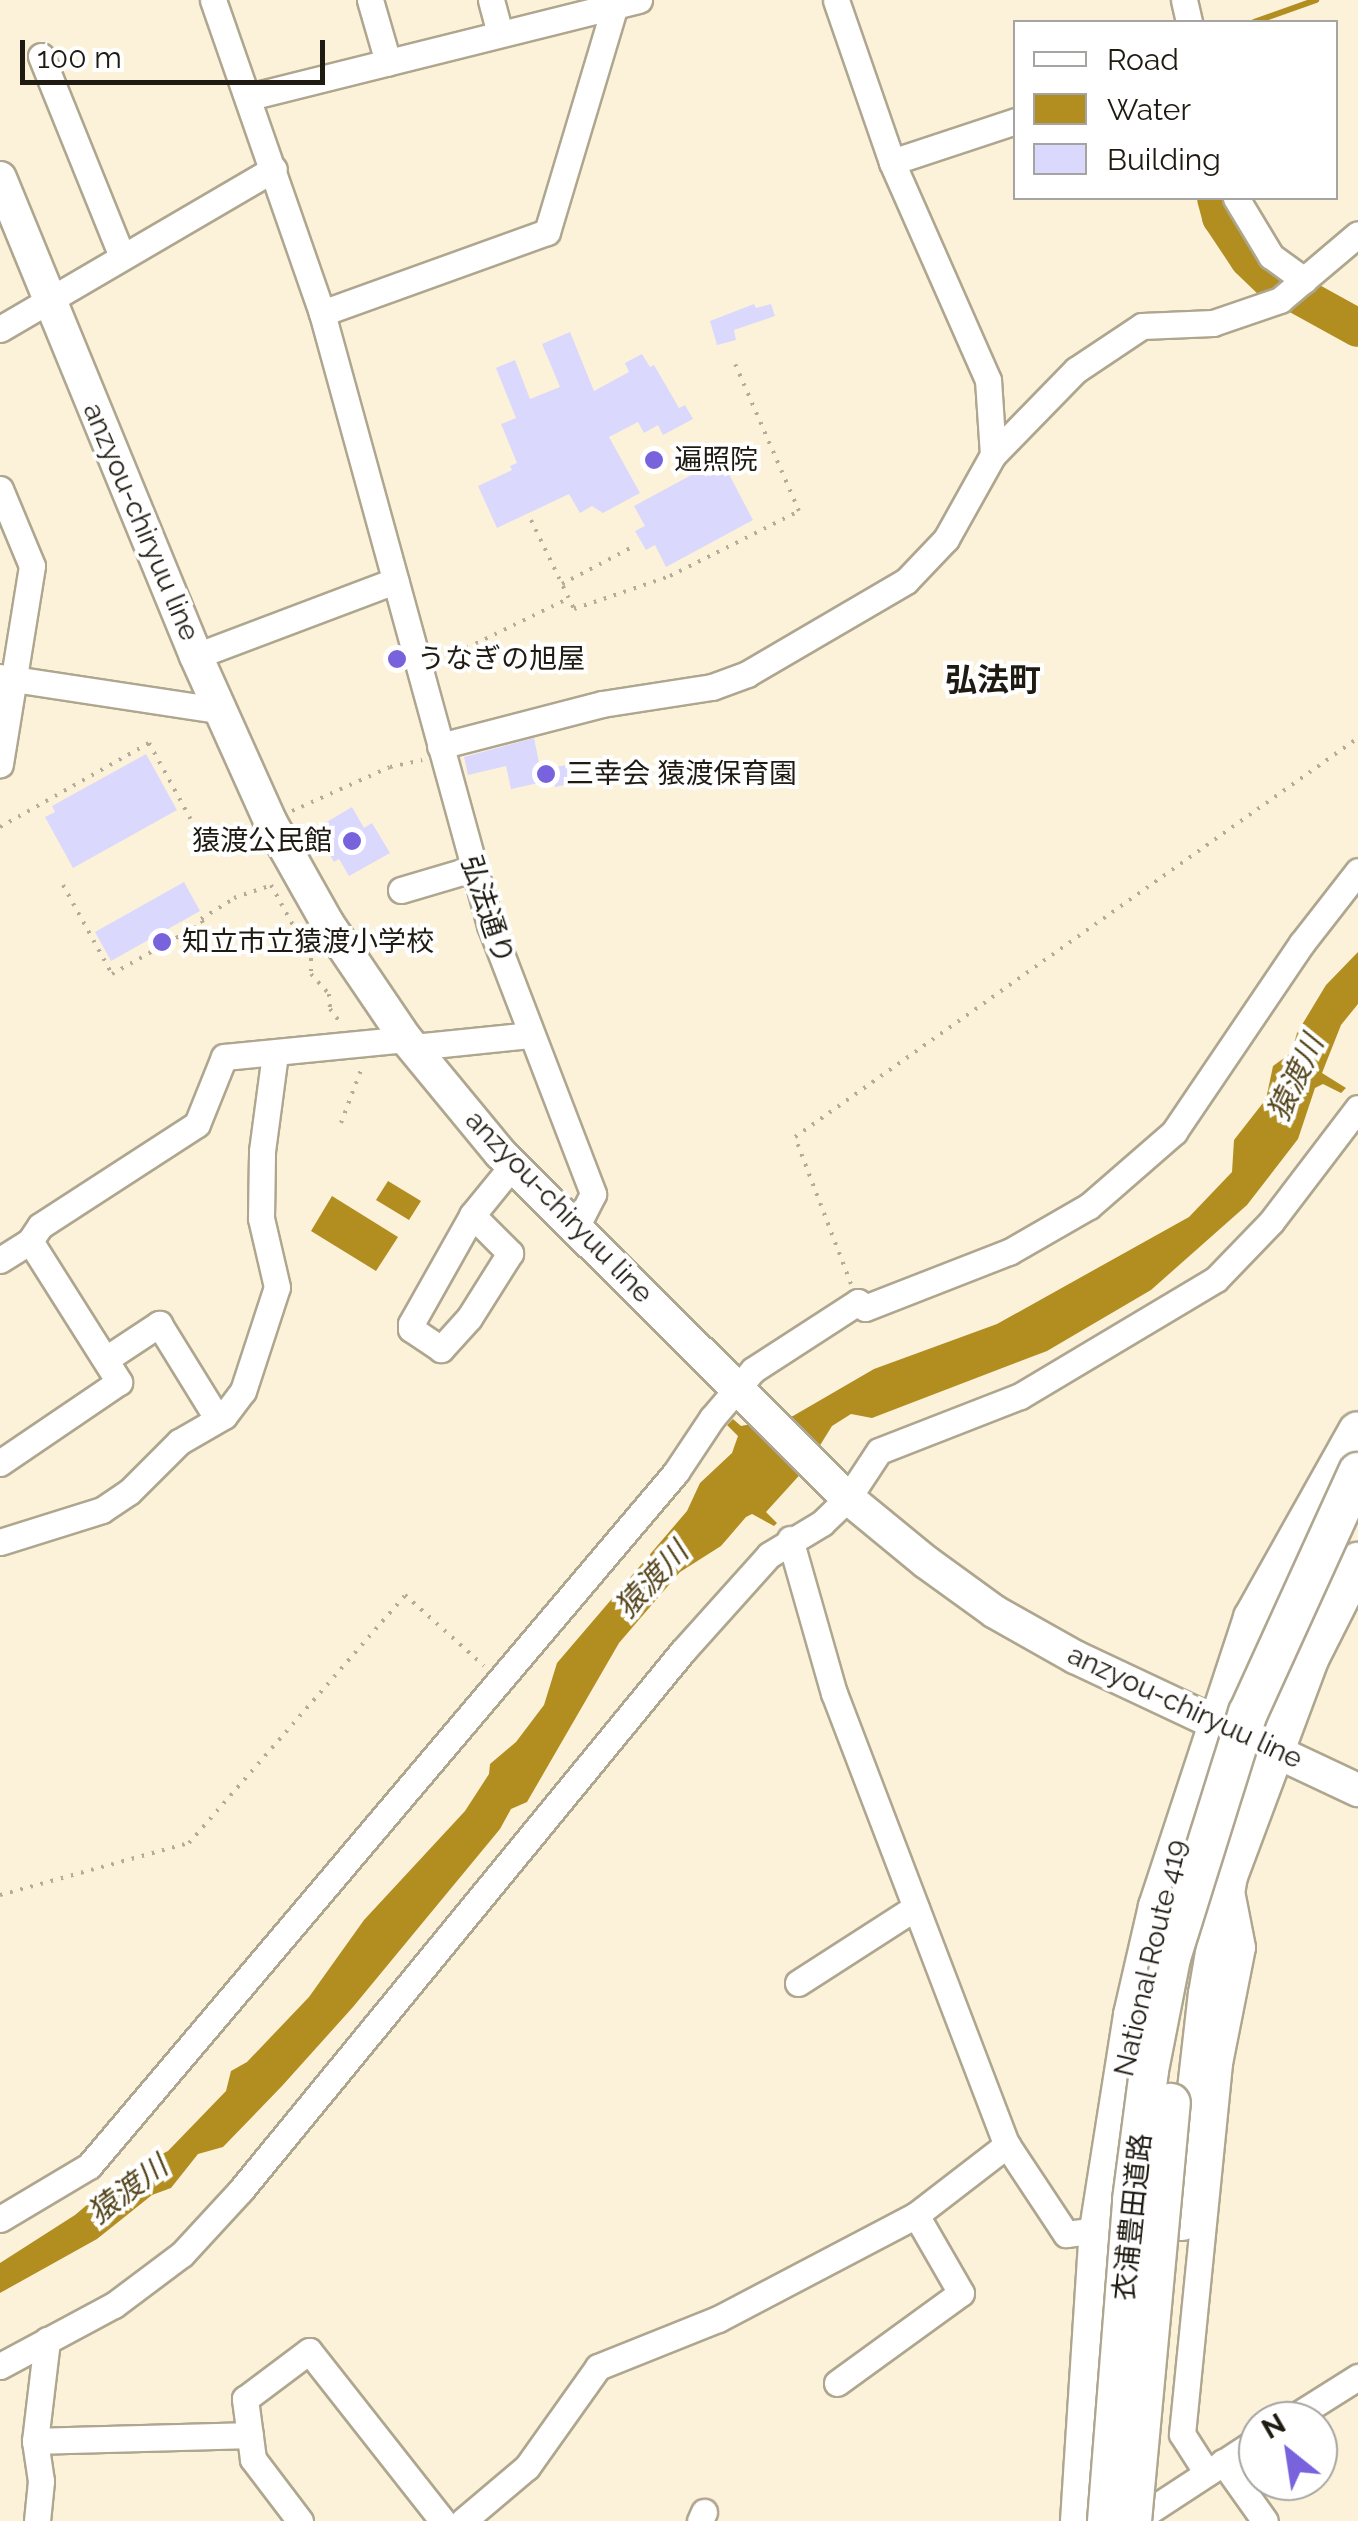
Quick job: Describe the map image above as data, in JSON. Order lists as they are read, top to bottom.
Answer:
{
  "streets": {
    "highway": ["National Route 419", "衣浦豊田道路"],
    "main road": ["anzyou-chiryuu line"],
    "street": ["弘法通り"]
  },
  "crossings": [
    ["anzyou-chiryuu line", "弘法通り"],
    ["anzyou-chiryuu line", "National Route 419"]
  ],
  "districts": ["弘法町"],
  "water": ["猿渡川"],
  "places": [
    "遍照院",
    "うなぎの旭屋",
    "三幸会 猿渡保育園",
    "猿渡公民館",
    "知立市立猿渡小学校"
  ],
  "legend": ["Road", "Water", "Building"],
  "scale_bar": "100 m",
  "north": "top left"
}
